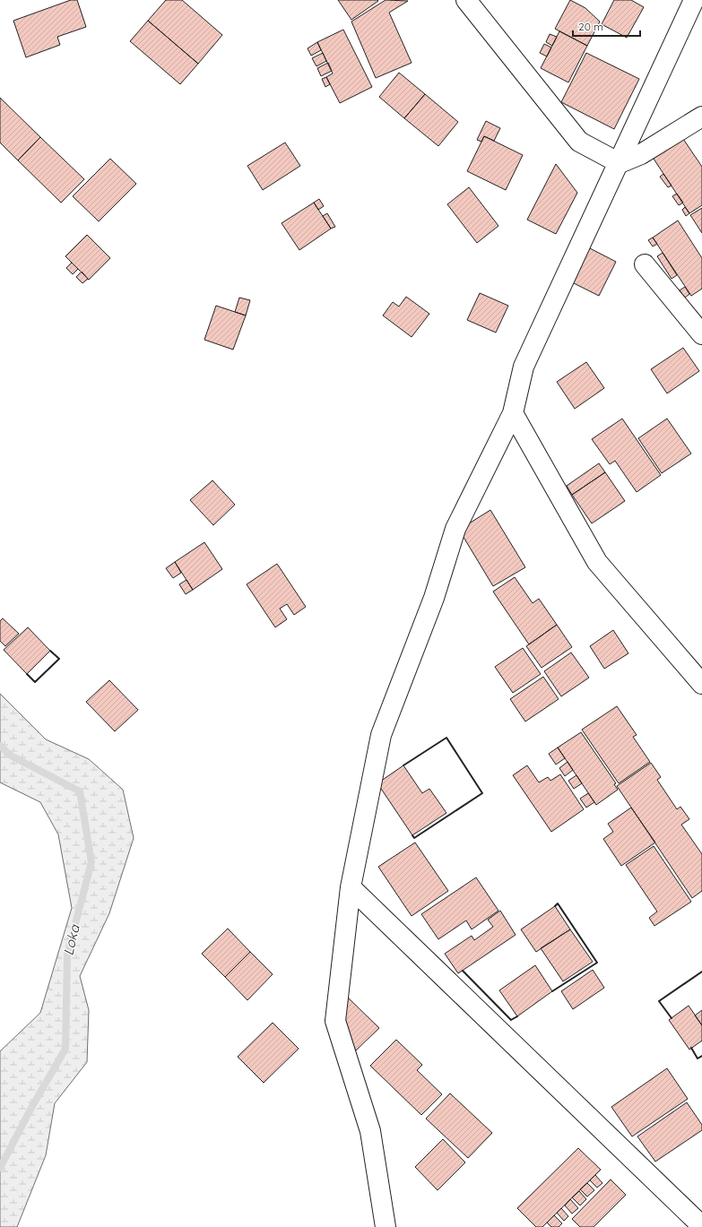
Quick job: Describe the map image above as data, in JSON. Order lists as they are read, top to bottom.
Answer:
{
  "water": ["Loka"],
  "scale_bar": "20 m"
}
